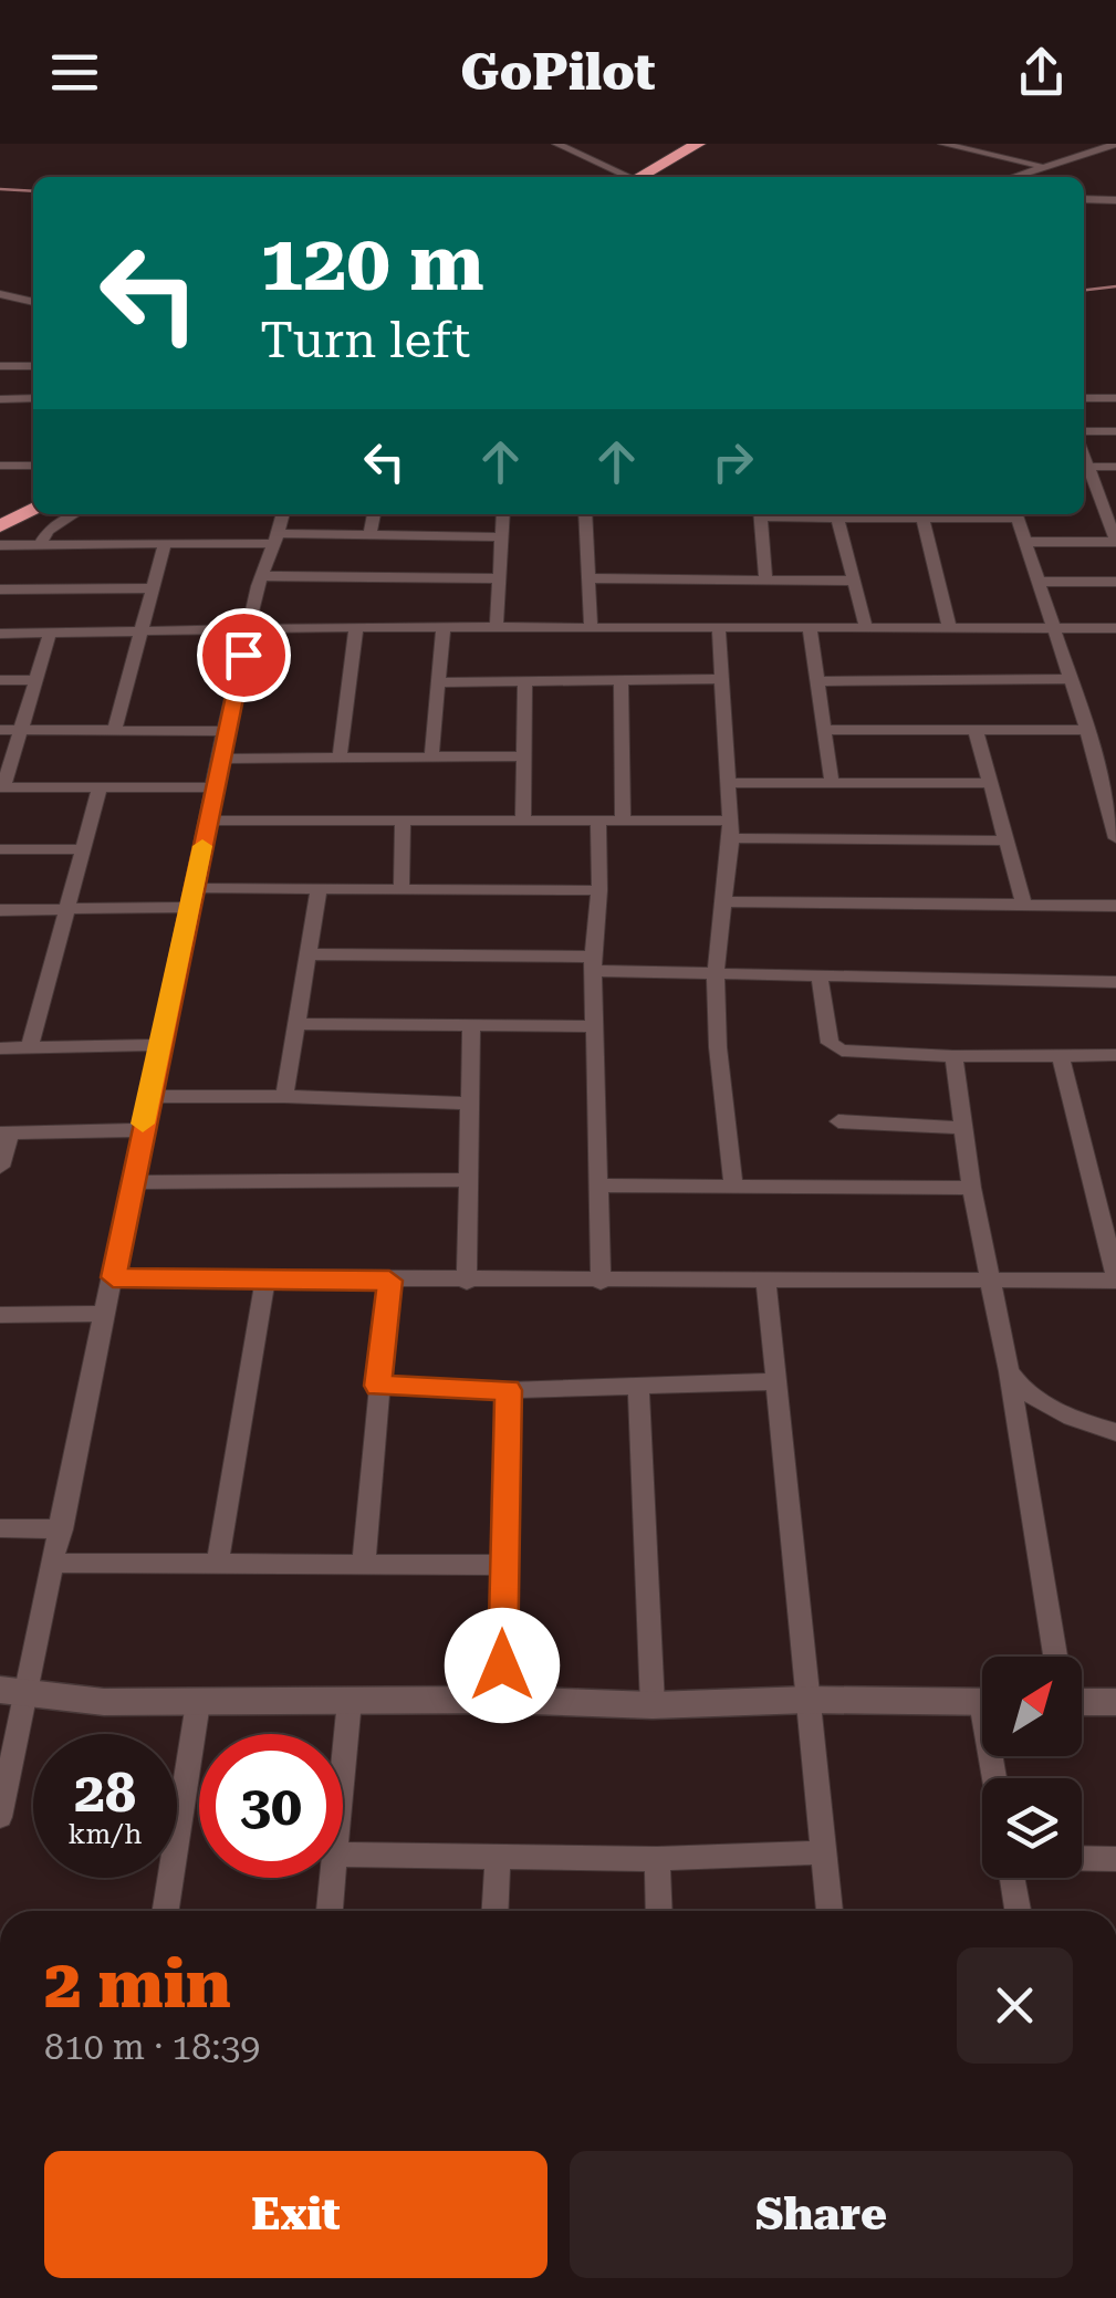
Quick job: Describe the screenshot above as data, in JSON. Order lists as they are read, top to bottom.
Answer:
{
  "north": "top right",
  "page": {
    "header": "GoPilot",
    "turn": ["120 m", "Turn left"],
    "speed": "28 km/h",
    "limit": "30",
    "heading": ["2 min", "810 m · 18:39"],
    "buttons": ["Exit", "Share"]
  }
}
